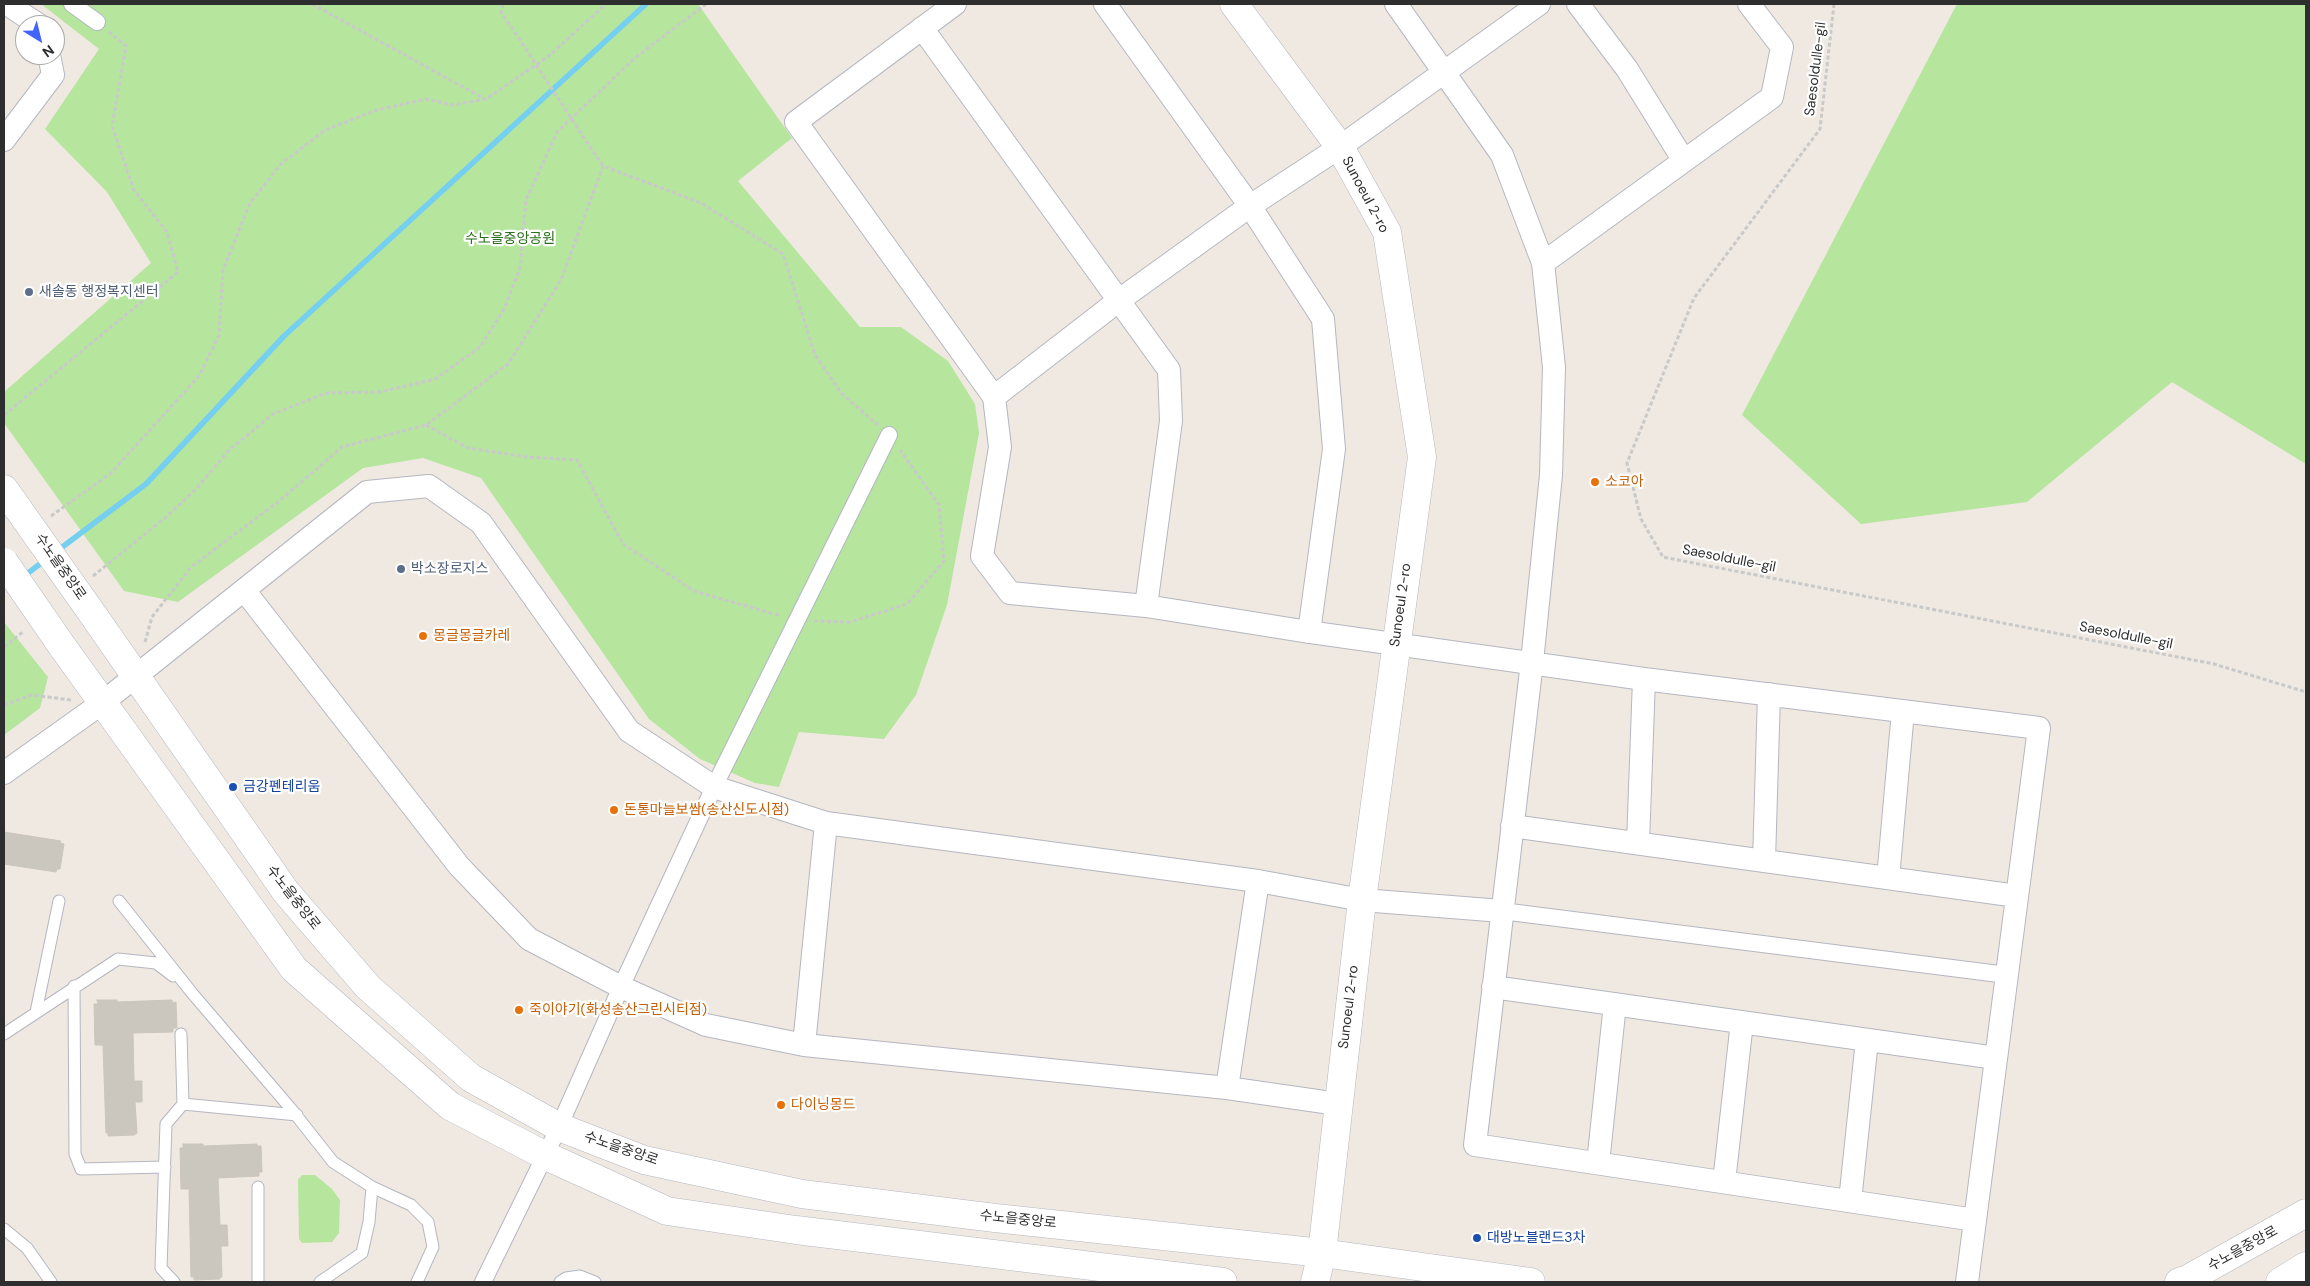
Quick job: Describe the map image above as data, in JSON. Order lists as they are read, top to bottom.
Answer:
{
  "streets": {
    "main road": ["Sunoeul 2-ro", "수노을중앙로"],
    "path": ["Saesoldulle-gil"]
  },
  "crossings": [
    ["Sunoeul 2-ro", "수노을중앙로"]
  ],
  "parks": ["수노을중앙공원"],
  "places": [
    "새솔동 행정복지센터",
    "소코아",
    "박소장로지스",
    "몽글몽글카레",
    "금강펜테리움",
    "돈통마늘보쌈(송산신도시점)",
    "죽이야기(화성송산그린시티점)",
    "다이닝몽드",
    "대방노블랜드3차"
  ],
  "north": "bottom right"
}
